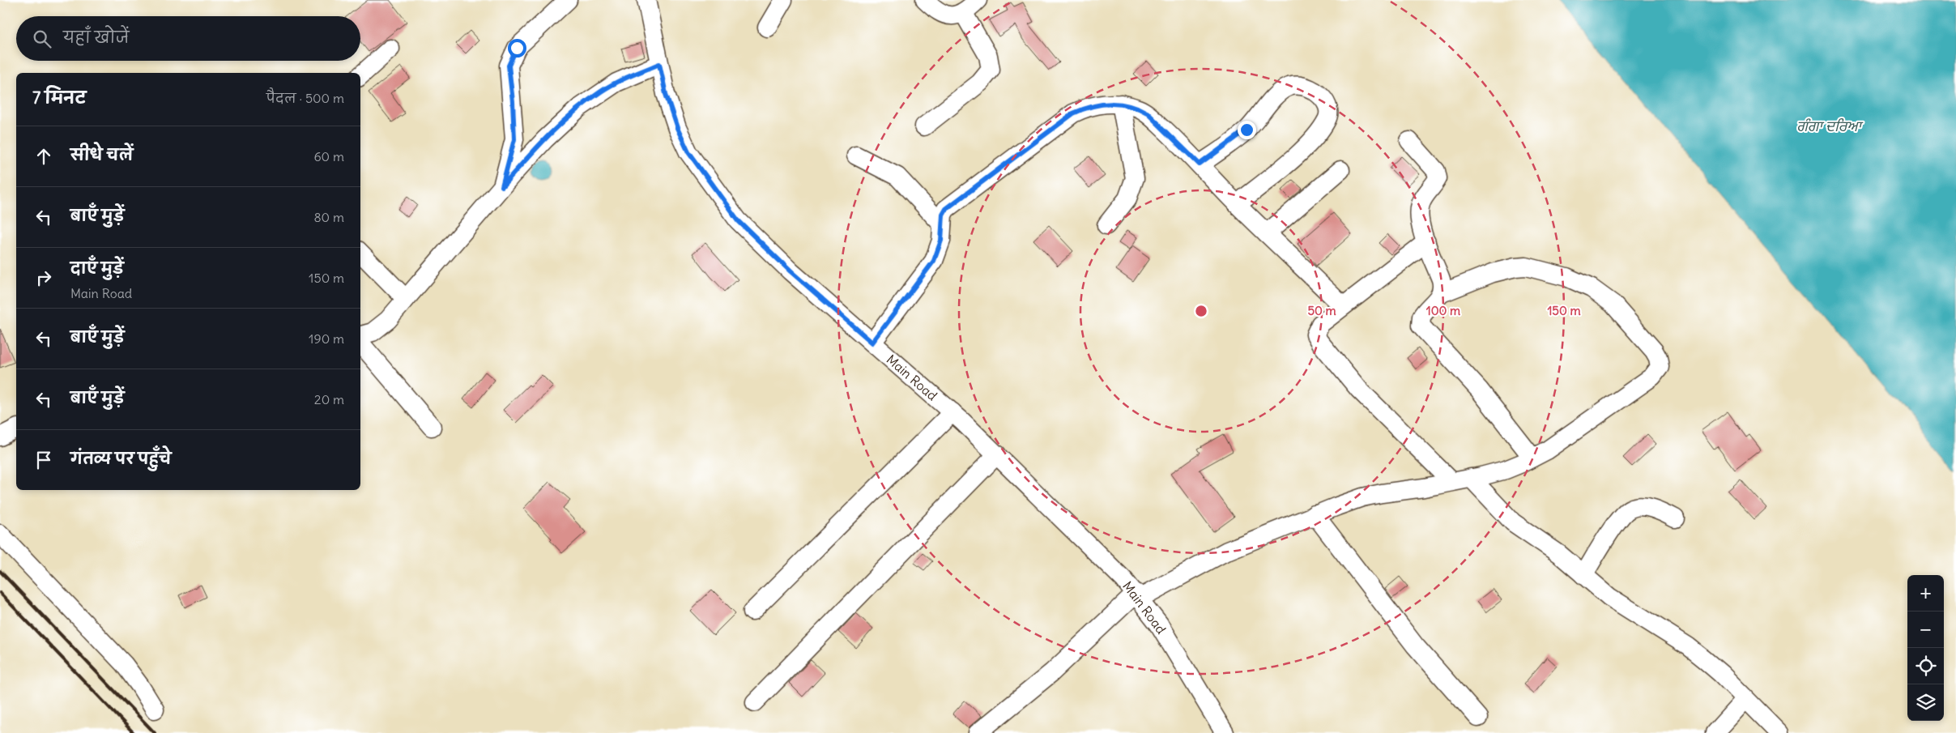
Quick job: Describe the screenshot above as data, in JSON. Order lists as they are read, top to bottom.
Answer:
{
  "streets": {
    "street": ["Main Road"]
  },
  "water": ["ਗੰਗਾ ਦਰਿਆ"],
  "page": {
    "search": "यहाँ खोजें",
    "heading": ["7 मिनट", "पैदल · 500 m"],
    "list": [
      ["सीधे चलें", "60 m"],
      ["बाएँ मुड़ें", "80 m"],
      ["दाएँ मुड़ें", "Main Road", "150 m"],
      ["बाएँ मुड़ें", "190 m"],
      ["बाएँ मुड़ें", "20 m"],
      "गंतव्य पर पहुँचे"
    ],
    "map_buttons": ["+", "−"]
  },
  "rings": ["50 m", "100 m", "150 m"]
}
